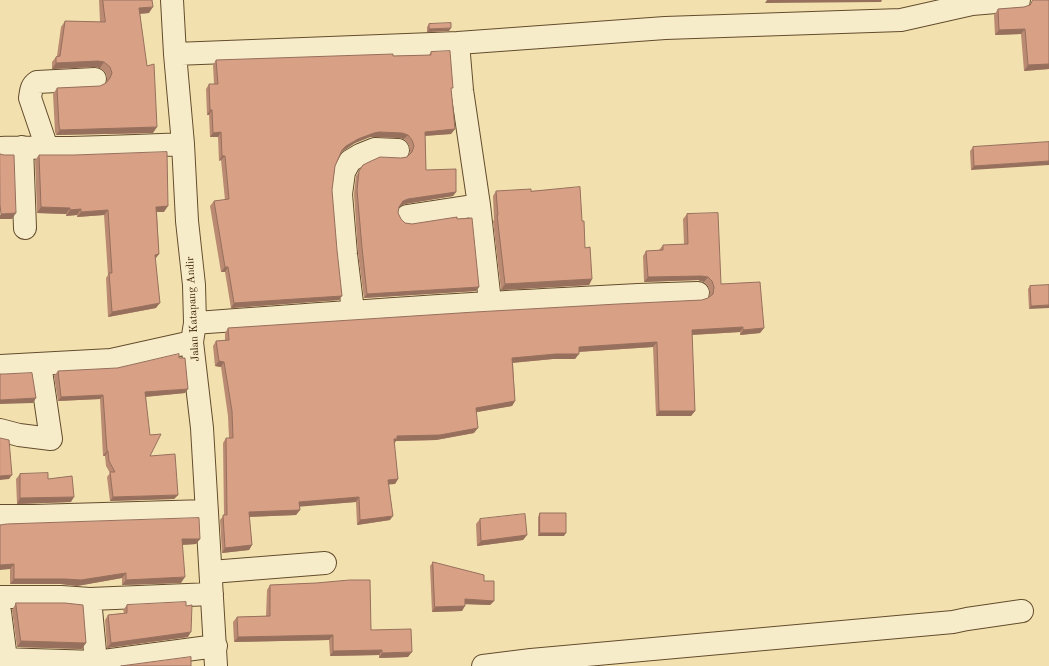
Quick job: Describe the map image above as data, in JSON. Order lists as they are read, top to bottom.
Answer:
{
  "streets": {
    "street": ["Jalan Katapang Andir"]
  }
}
